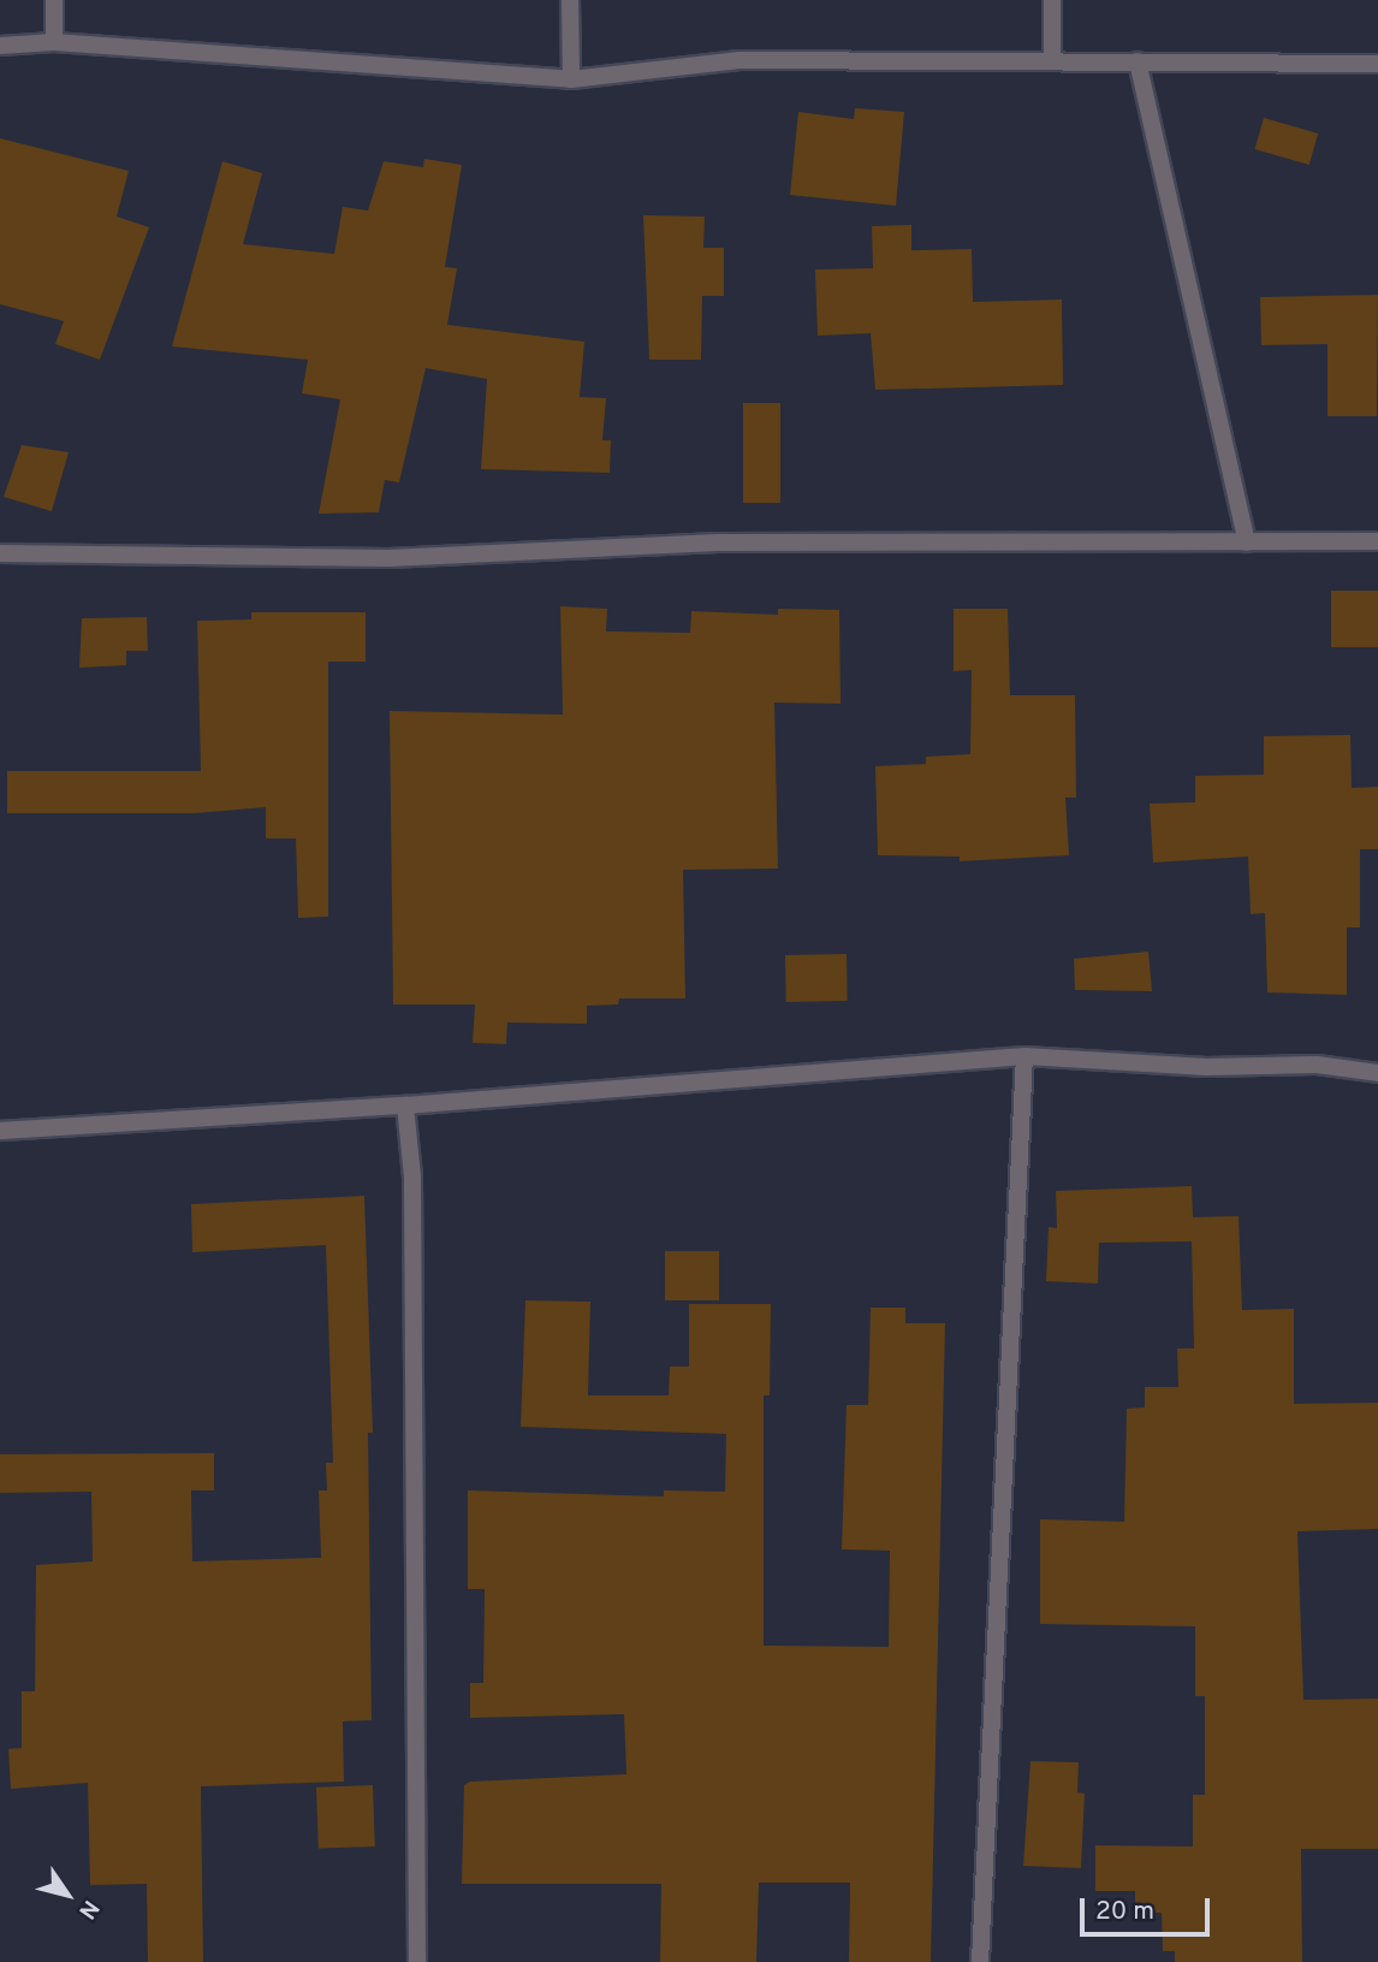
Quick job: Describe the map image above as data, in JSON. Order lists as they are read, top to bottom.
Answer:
{
  "scale_bar": "20 m",
  "north": "bottom right"
}
